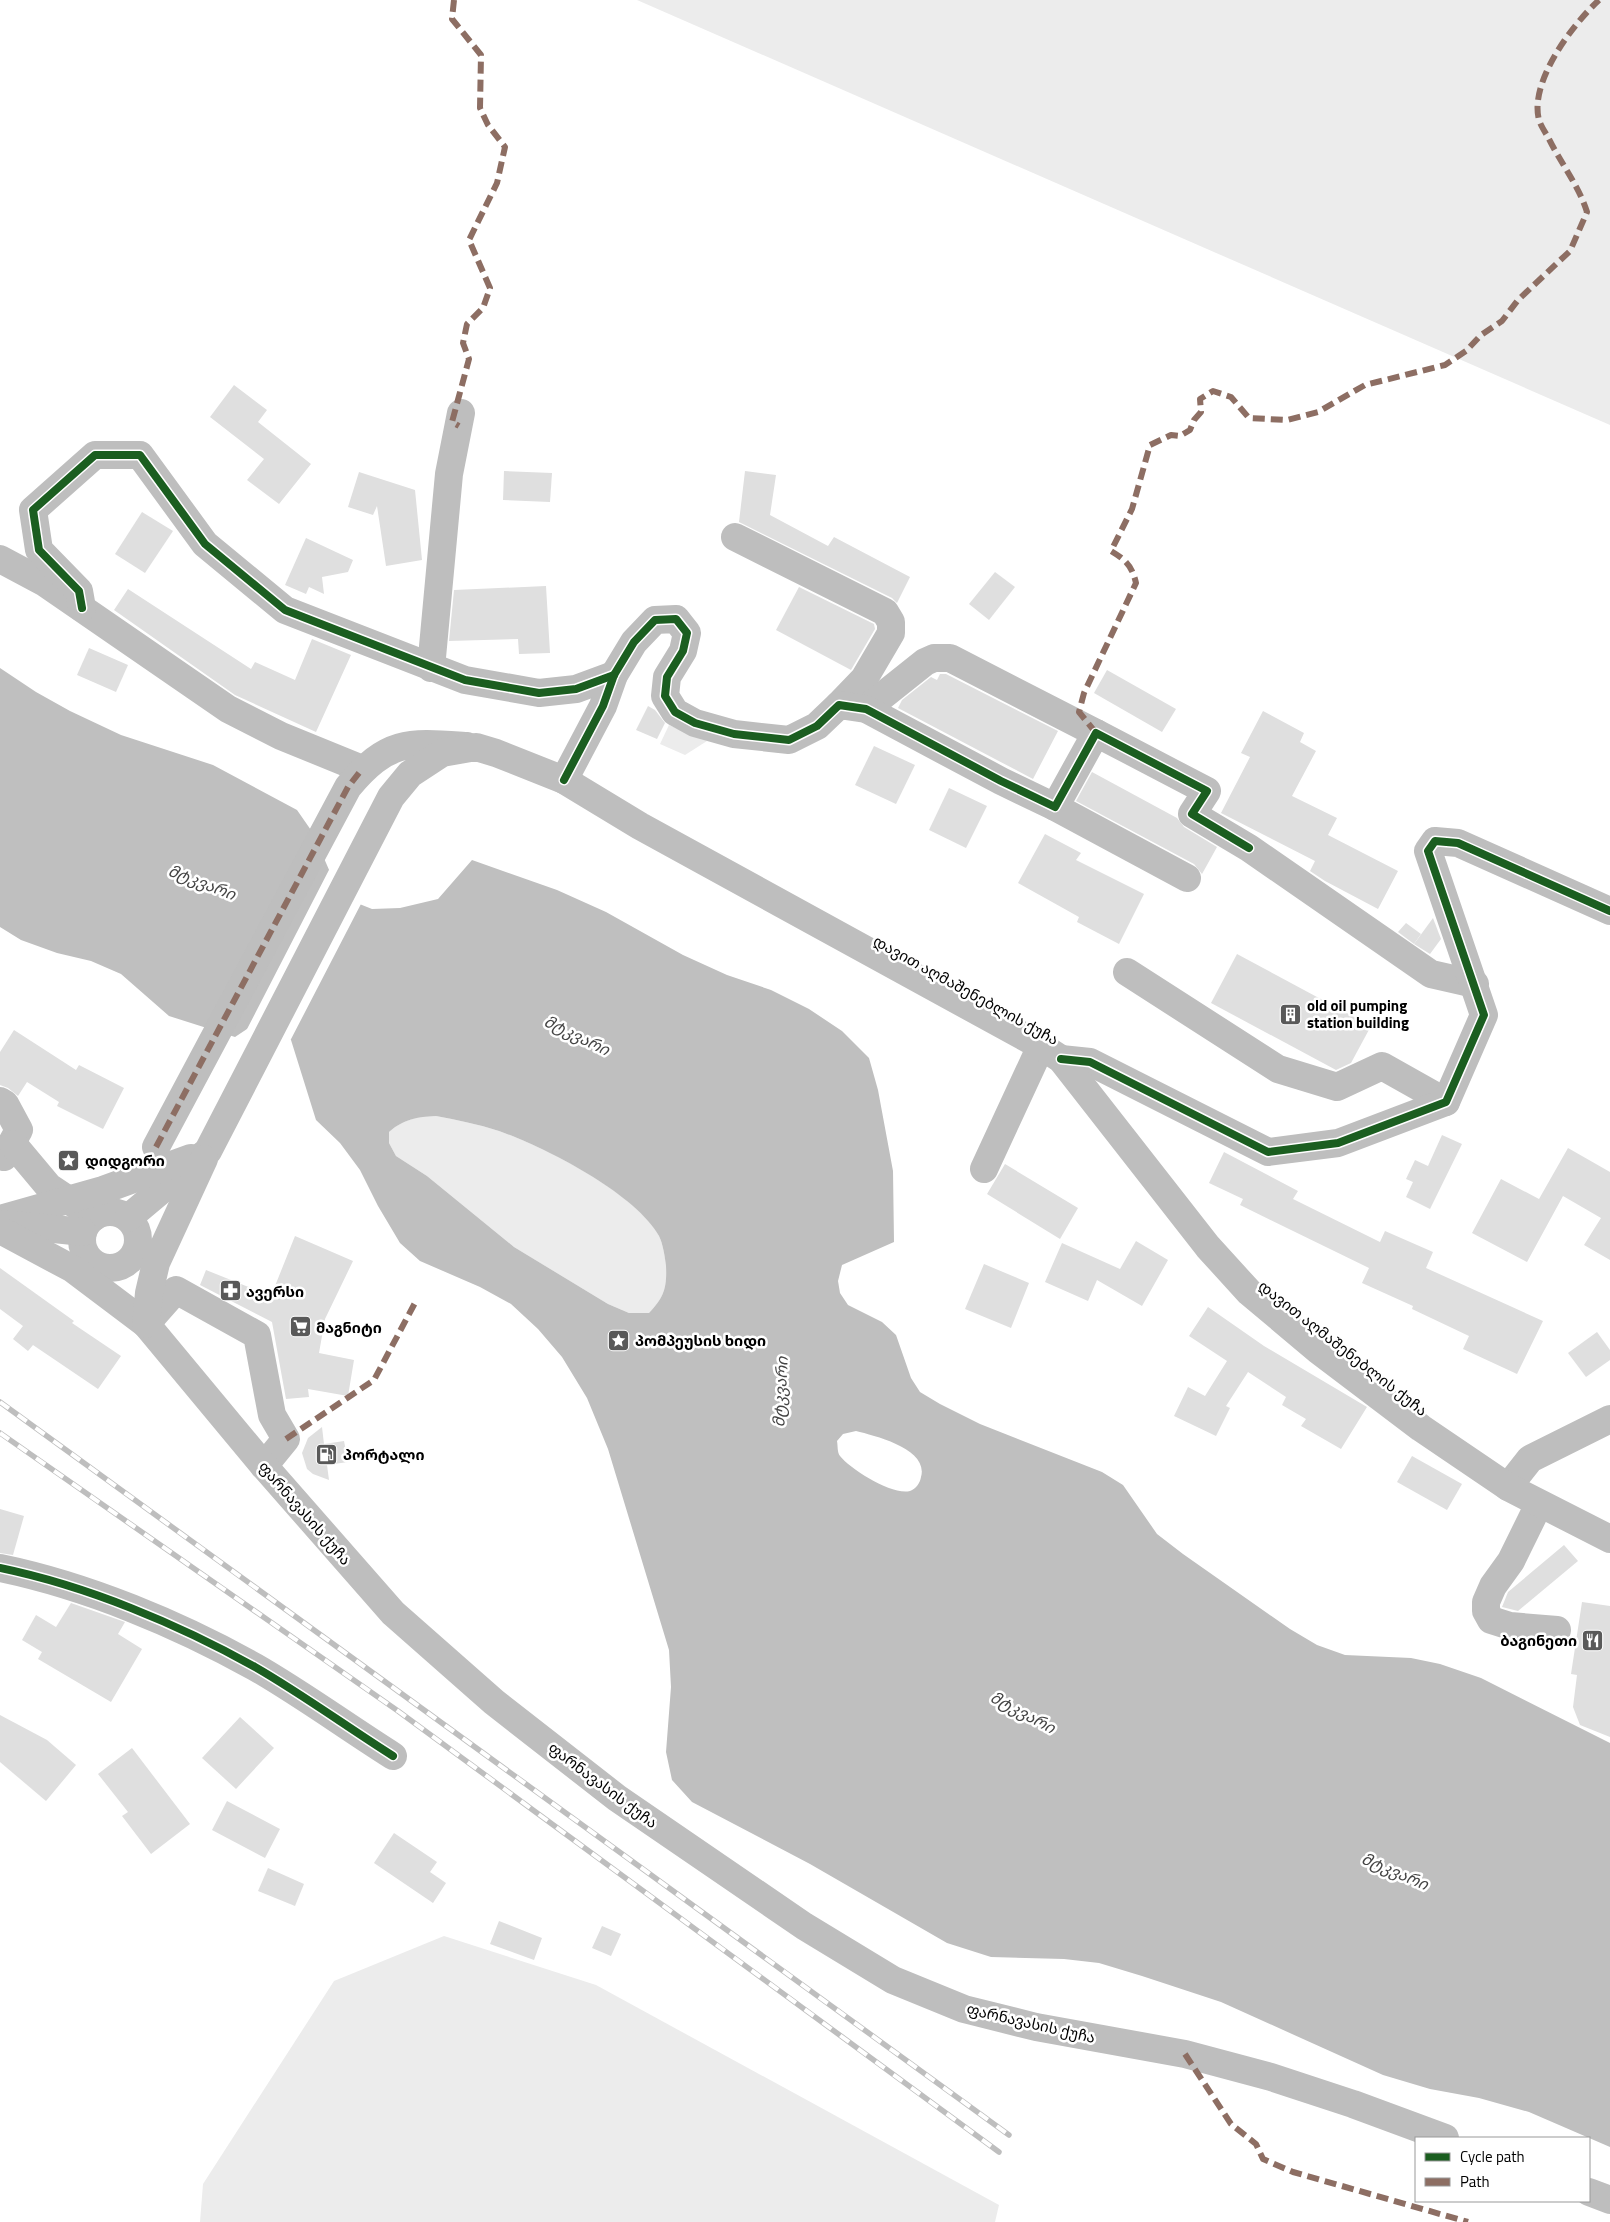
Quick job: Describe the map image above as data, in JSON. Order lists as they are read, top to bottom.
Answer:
{
  "streets": {
    "street": ["დავით აღმაშენებლის ქუჩა", "ფარნავასის ქუჩა"]
  },
  "crossings": [
    ["დავით აღმაშენებლის ქუჩა", "ფარნავასის ქუჩა"]
  ],
  "water": ["მტკვარი"],
  "places": {
    "building": ["old oil pumping station building"],
    "place": ["დიდგორი", "პომპეუსის ხიდი"],
    "pharmacy": ["ავერსი"],
    "supermarket": ["მაგნიტი"],
    "fuel station": ["პორტალი"],
    "restaurant": ["ბაგინეთი"]
  },
  "legend": ["Cycle path", "Path"]
}
